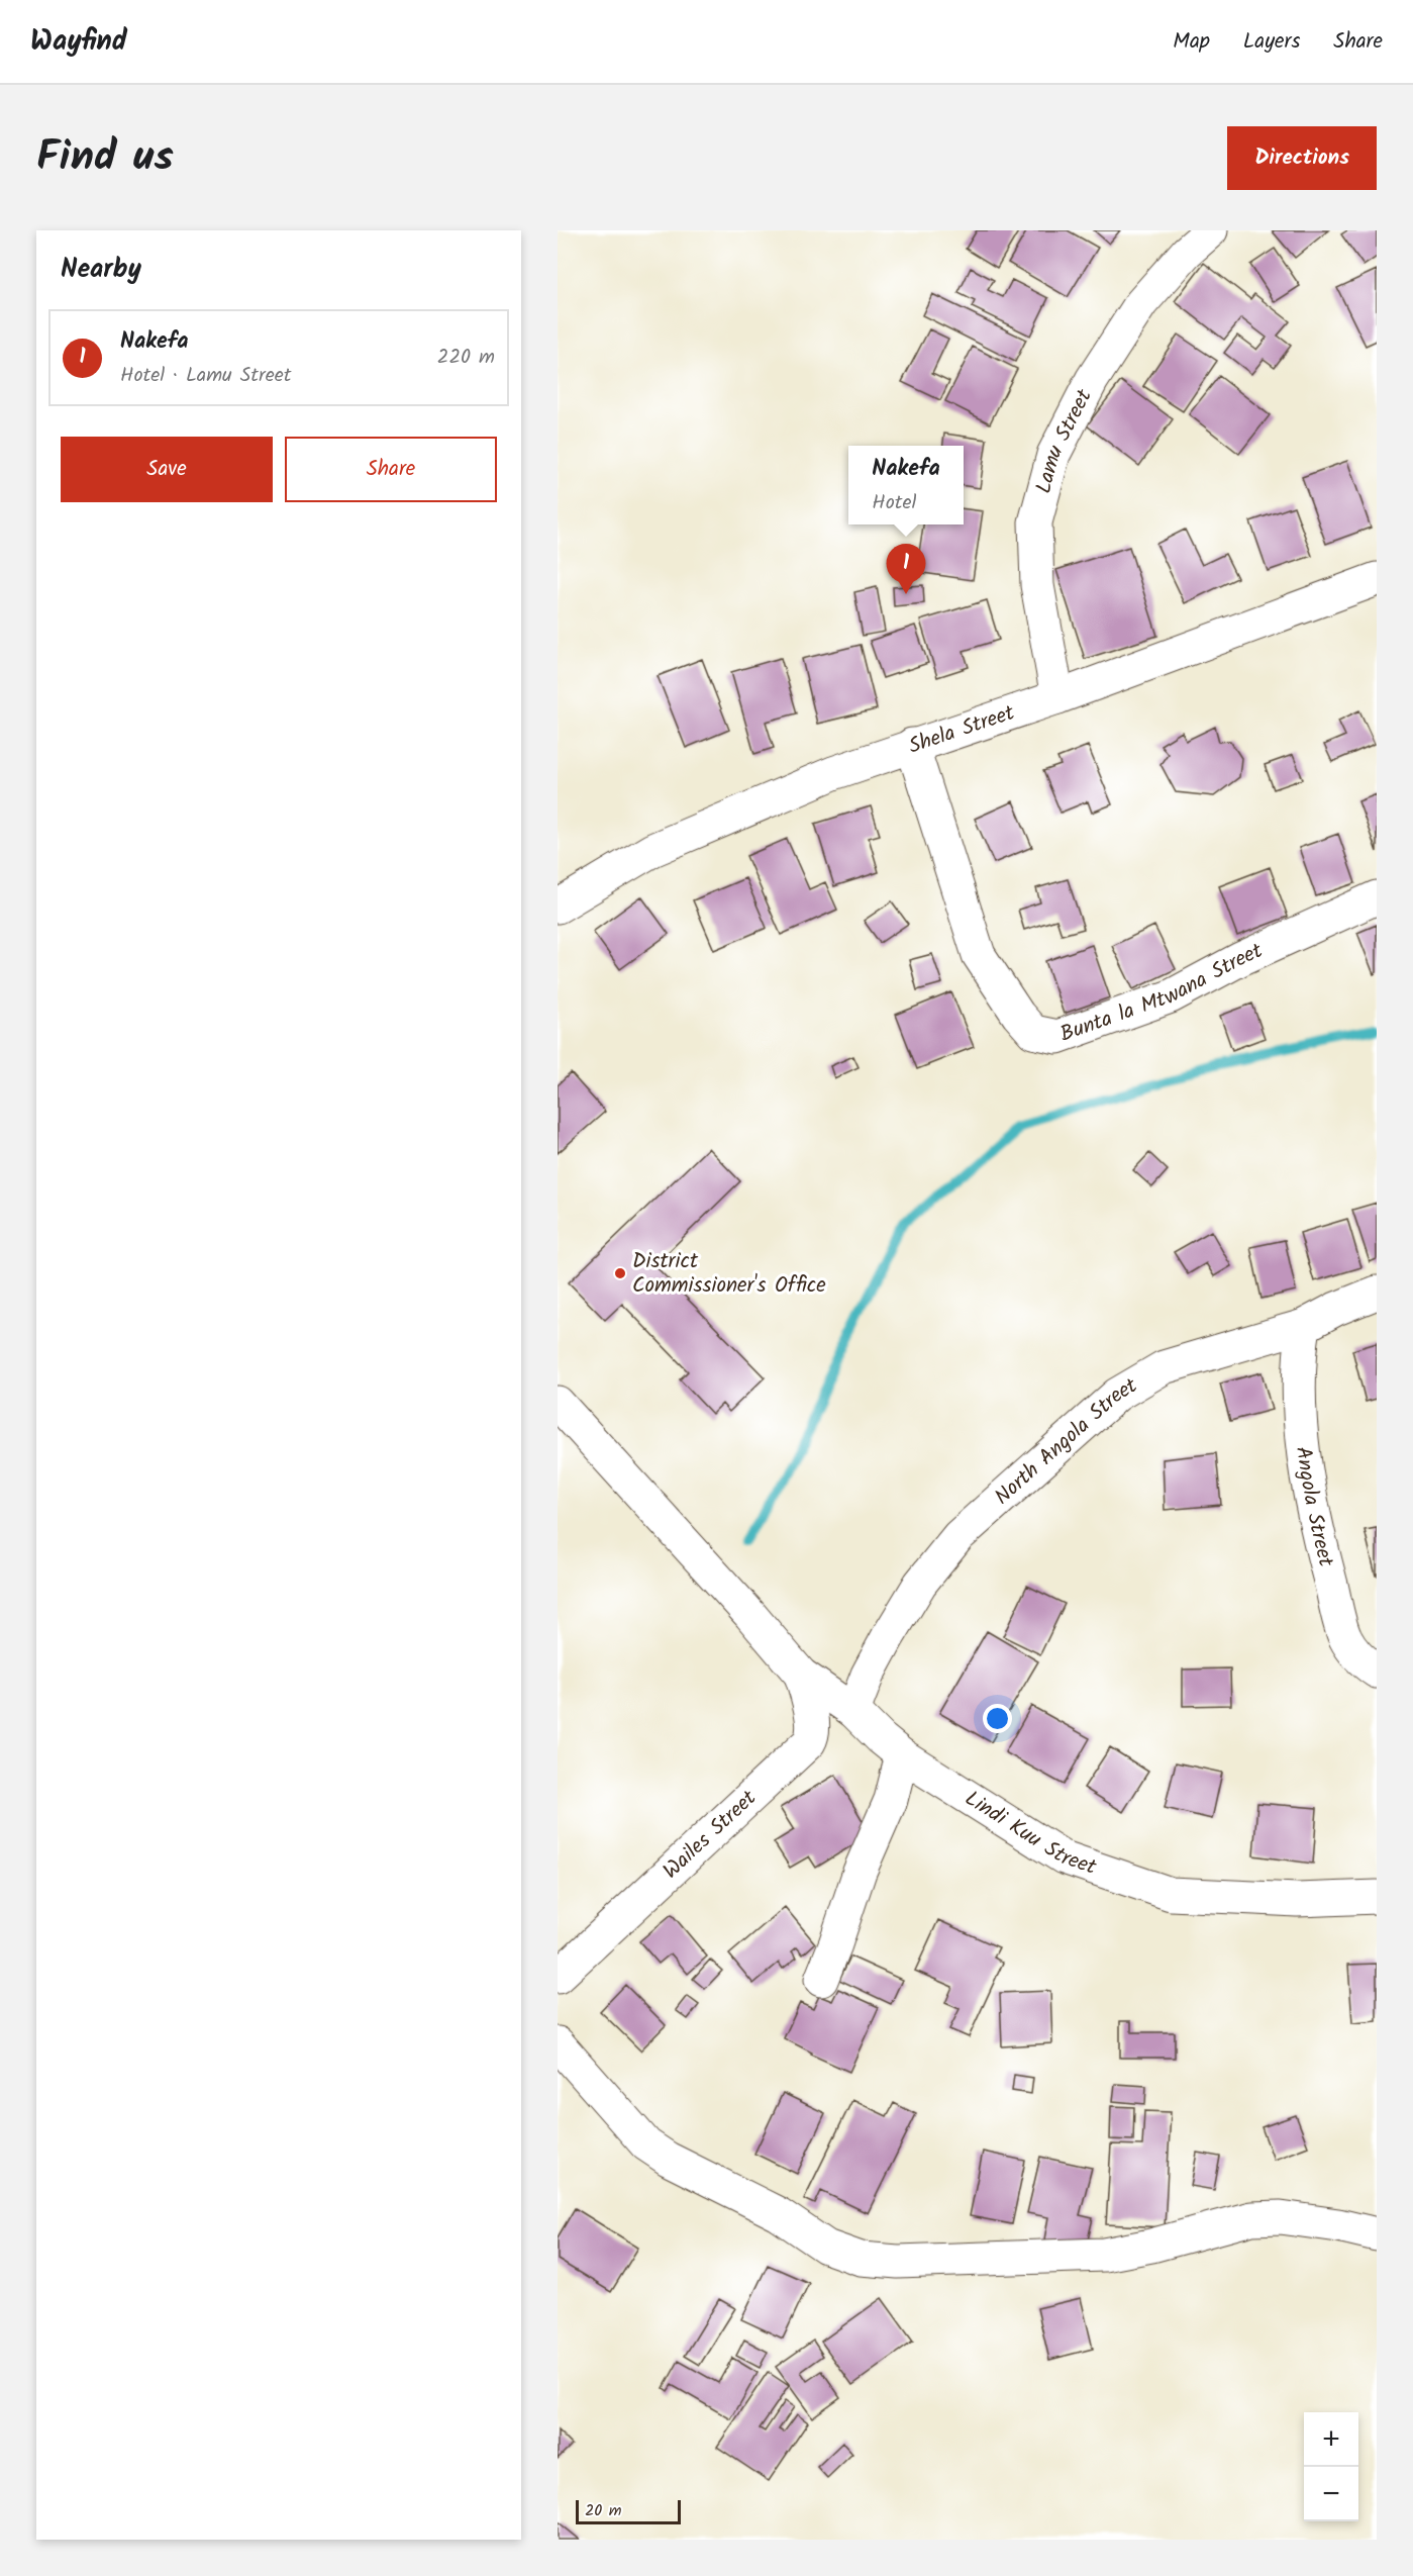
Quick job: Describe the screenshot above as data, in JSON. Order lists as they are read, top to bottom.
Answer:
{
  "streets": {
    "street": [
      "Lamu Street",
      "Shela Street",
      "Bunta la Mtwana Street",
      "North Angola Street",
      "Angola Street",
      "Lindi Kuu Street",
      "Wailes Street"
    ]
  },
  "crossings": [
    ["Lamu Street", "Shela Street"],
    ["Shela Street", "Bunta la Mtwana Street"],
    ["North Angola Street", "Angola Street"],
    ["North Angola Street", "Lindi Kuu Street"],
    ["Lindi Kuu Street", "Wailes Street"]
  ],
  "places": ["District Commissioner's Office"],
  "scale_bar": "20 m",
  "page": {
    "header": "Wayfind",
    "nav": ["Map", "Layers", "Share"],
    "title": "Find us",
    "buttons": [
      "Directions",
      ["Save", "Share"]
    ],
    "heading": "Nearby",
    "list": [
      {
        "mark": "1",
        "name": "Nakefa",
        "note": "Hotel · Lamu Street",
        "value": "220 m"
      }
    ],
    "popup": ["Nakefa", "Hotel"],
    "pins": "1",
    "map_buttons": ["+", "−"],
    "scale": "20 m"
  }
}
